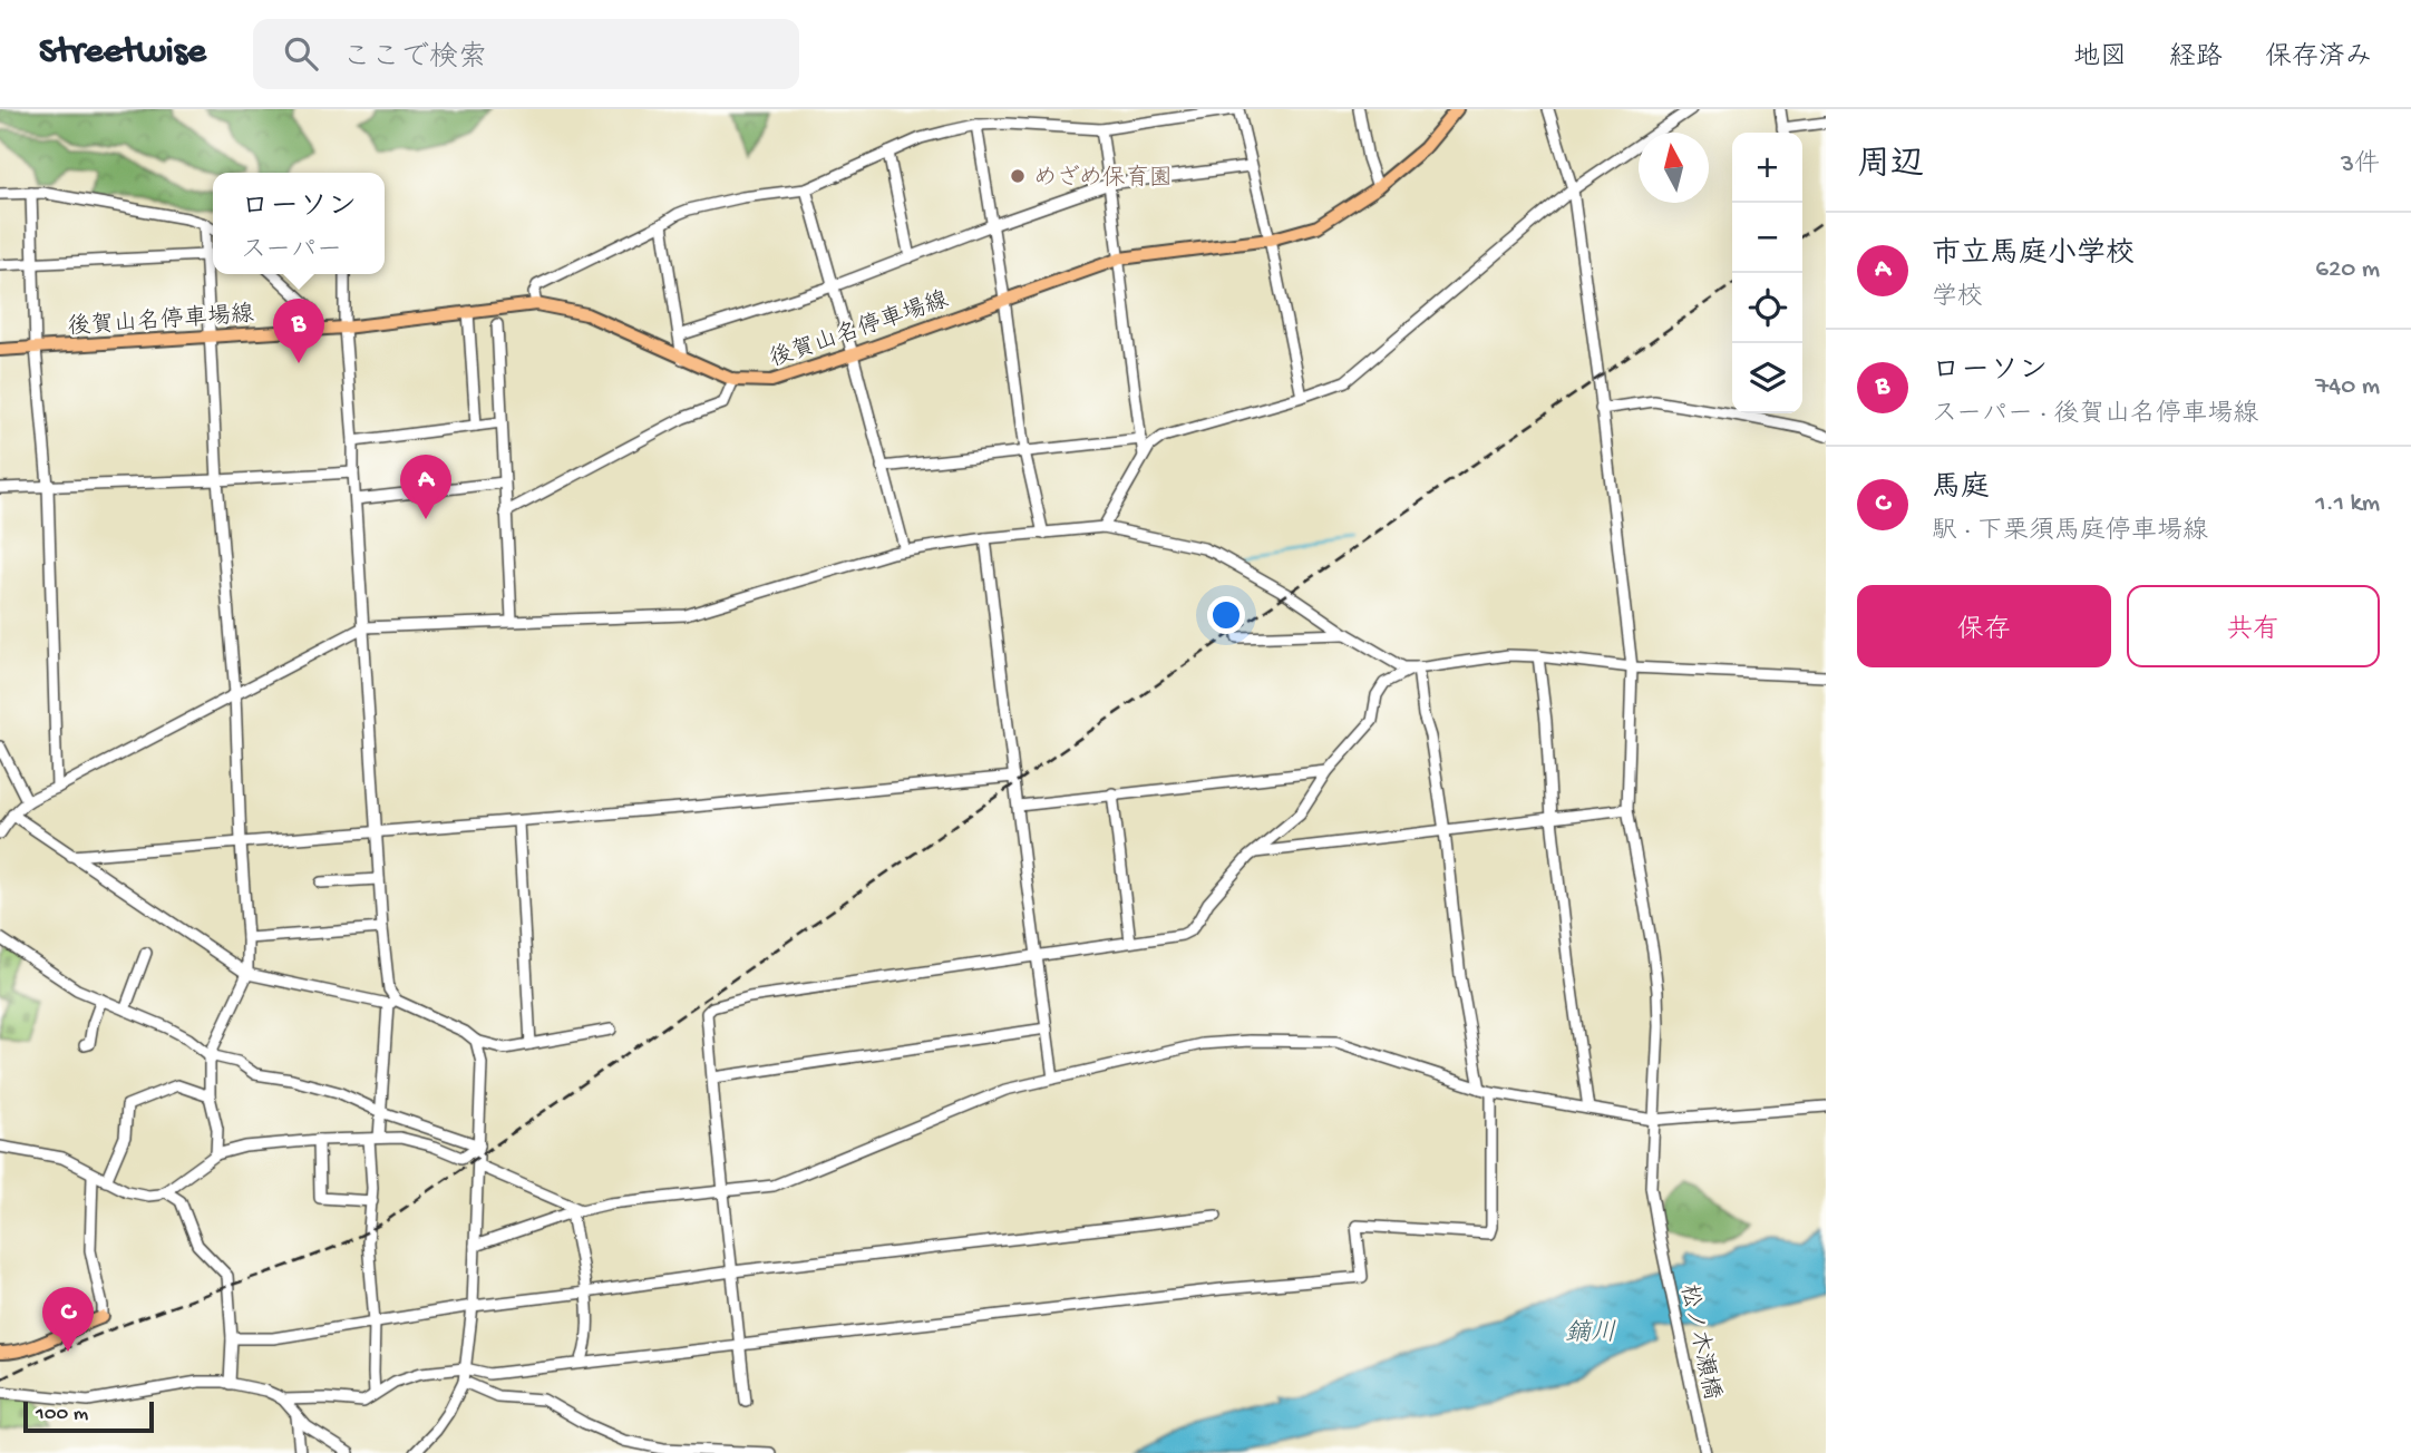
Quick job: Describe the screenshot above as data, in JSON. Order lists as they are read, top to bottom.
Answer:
{
  "streets": {
    "main road": ["後賀山名停車場線"],
    "street": ["松ノ木瀬橋"]
  },
  "water": ["鏑川"],
  "places": ["めざめ保育園"],
  "scale_bar": "100 m",
  "north": "top",
  "page": {
    "header": "Streetwise",
    "search": "ここで検索",
    "nav": ["地図", "経路", "保存済み"],
    "heading": ["周辺", "3件"],
    "map_buttons": ["+", "−"],
    "popup": ["ローソン", "スーパー"],
    "list": [
      {
        "mark": "A",
        "name": "市立馬庭小学校",
        "note": "学校",
        "value": "620 m"
      },
      {
        "mark": "B",
        "name": "ローソン",
        "note": "スーパー · 後賀山名停車場線",
        "value": "740 m"
      },
      {
        "mark": "C",
        "name": "馬庭",
        "note": "駅 · 下栗須馬庭停車場線",
        "value": "1.1 km"
      }
    ],
    "pins": ["B", "A", "C"],
    "buttons": ["保存", "共有"],
    "scale": "100 m"
  }
}
